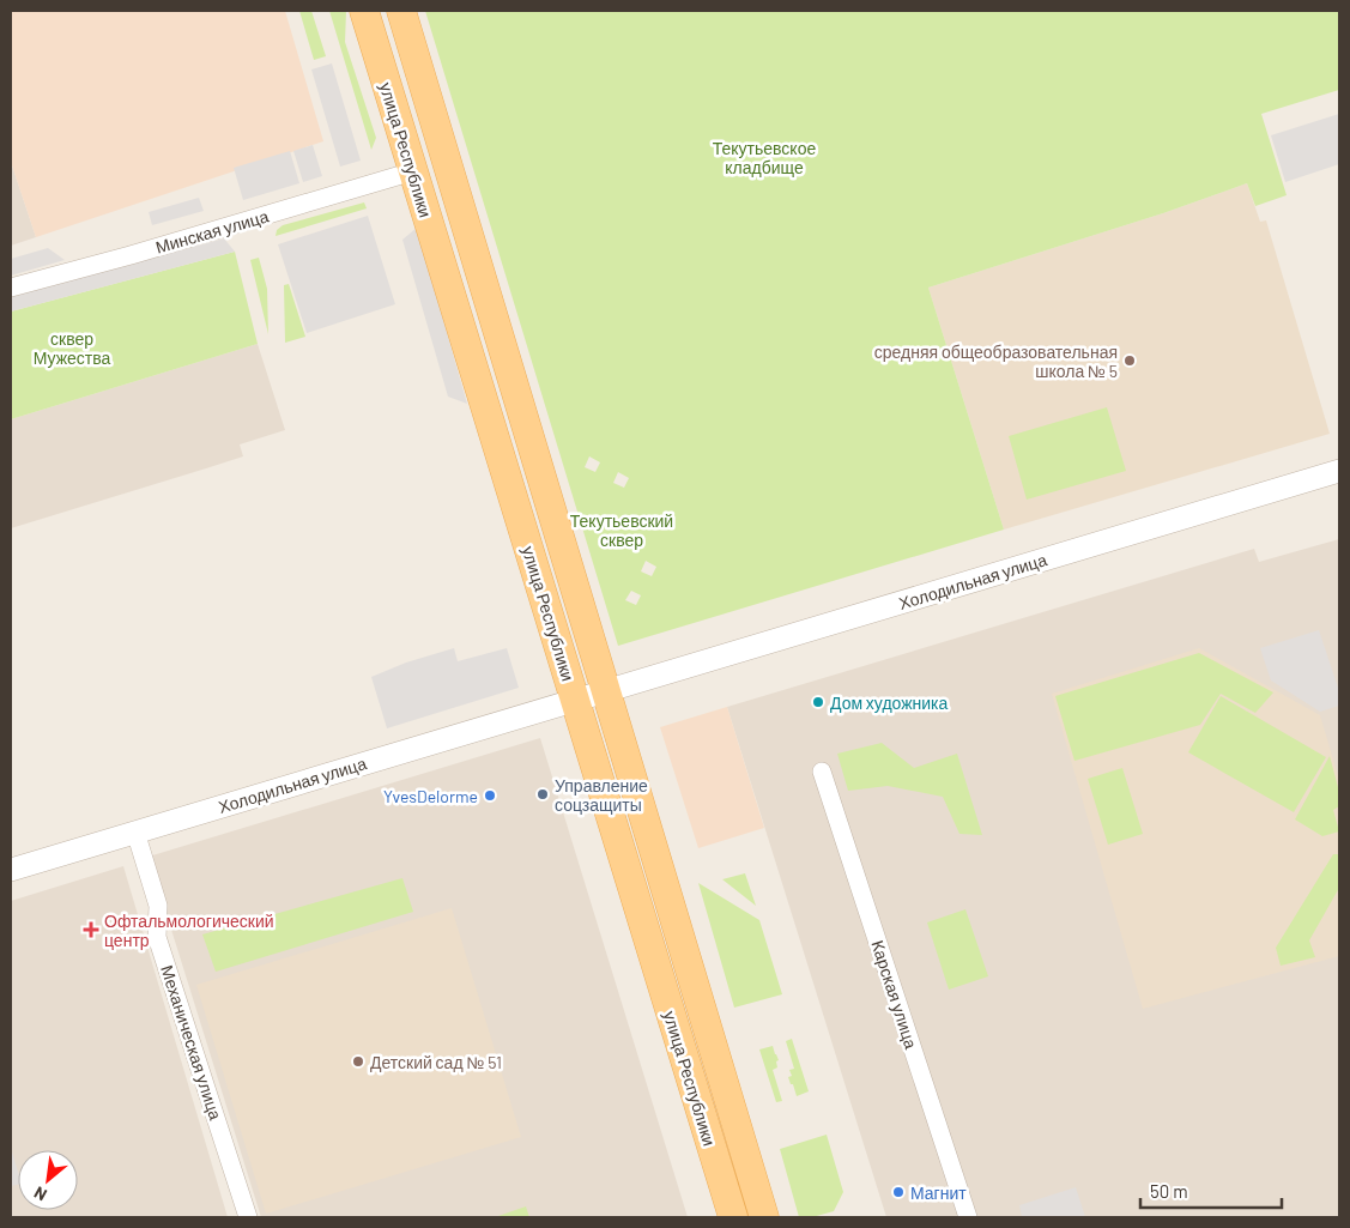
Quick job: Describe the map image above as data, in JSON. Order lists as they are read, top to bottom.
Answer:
{
  "streets": {
    "main road": ["улица Республики"],
    "street": [
      "Минская улица",
      "Холодильная улица",
      "Карская улица",
      "Механическая улица"
    ]
  },
  "crossings": [
    ["улица Республики", "Минская улица"],
    ["улица Республики", "Холодильная улица"],
    ["Холодильная улица", "Механическая улица"]
  ],
  "parks": ["Текутьевское кладбище", "сквер Мужества", "Текутьевский сквер"],
  "places": {
    "other": [
      "средняя общеобразовательная школа № 5",
      "Дом художника",
      "Управление соцзащиты",
      "YvesDelorme",
      "Детский сад № 51",
      "Магнит"
    ],
    "health": ["Офтальмологический центр"]
  },
  "scale_bar": "50 m",
  "north": "bottom left"
}
